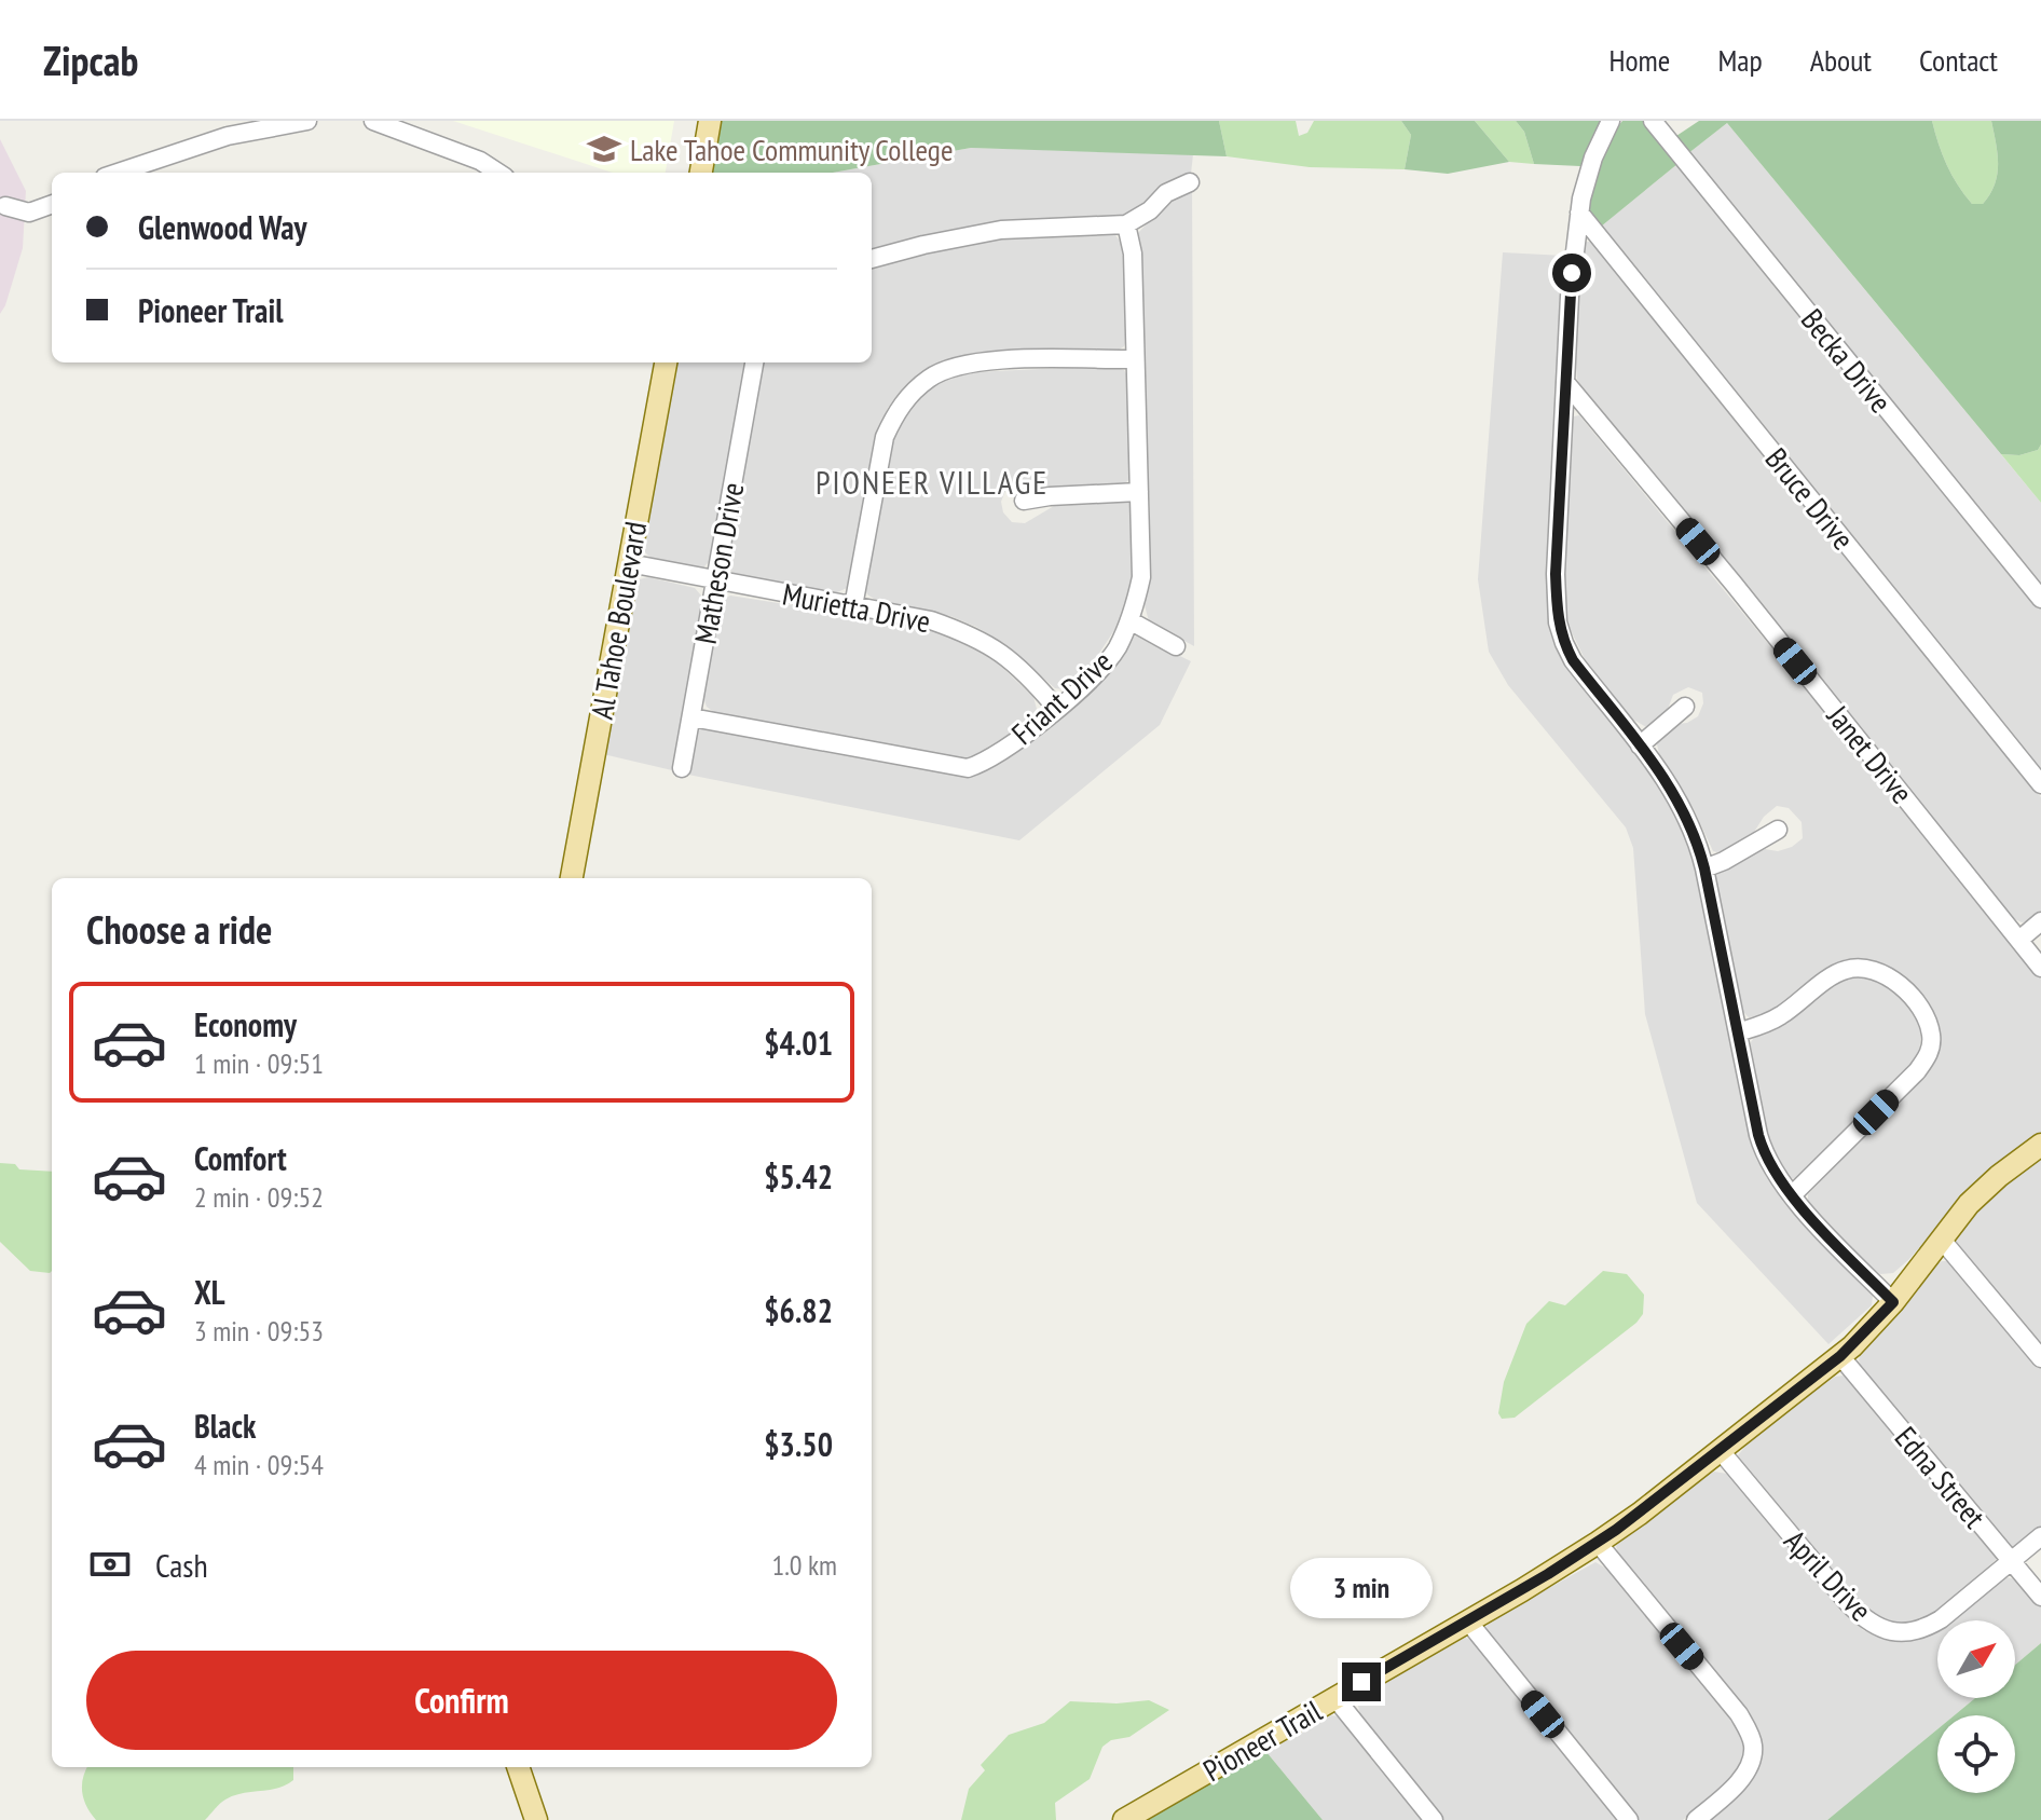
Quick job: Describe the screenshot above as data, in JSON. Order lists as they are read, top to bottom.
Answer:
{
  "streets": {
    "main road": ["Al Tahoe Boulevard", "Pioneer Trail"],
    "street": [
      "Becka Drive",
      "Bruce Drive",
      "Matheson Drive",
      "Murietta Drive",
      "Friant Drive",
      "Janet Drive",
      "Edna Street",
      "April Drive"
    ]
  },
  "crossings": [
    ["Matheson Drive", "Murietta Drive"],
    ["Matheson Drive", "Friant Drive"],
    ["Murietta Drive", "Al Tahoe Boulevard"],
    ["Murietta Drive", "Friant Drive"],
    ["Edna Street", "April Drive"],
    ["Edna Street", "Pioneer Trail"],
    ["April Drive", "Pioneer Trail"]
  ],
  "districts": ["PIONEER VILLAGE"],
  "places": {
    "school or university": ["Lake Tahoe Community College"]
  },
  "north": "top right",
  "page": {
    "header": "Zipcab",
    "nav": [
      "Home",
      "Map",
      "About",
      "Contact"
    ],
    "banner": ["Glenwood Way", "Pioneer Trail"],
    "heading": "Choose a ride",
    "list": [
      {
        "name": "Economy",
        "note": "1 min · 09:51",
        "value": "$4.01"
      },
      {
        "name": "Comfort",
        "note": "2 min · 09:52",
        "value": "$5.42"
      },
      {
        "name": "XL",
        "note": "3 min · 09:53",
        "value": "$6.82"
      },
      {
        "name": "Black",
        "note": "4 min · 09:54",
        "value": "$3.50"
      }
    ],
    "pay": ["Cash", "1.0 km"],
    "bubble": "3 min",
    "buttons": "Confirm"
  }
}
